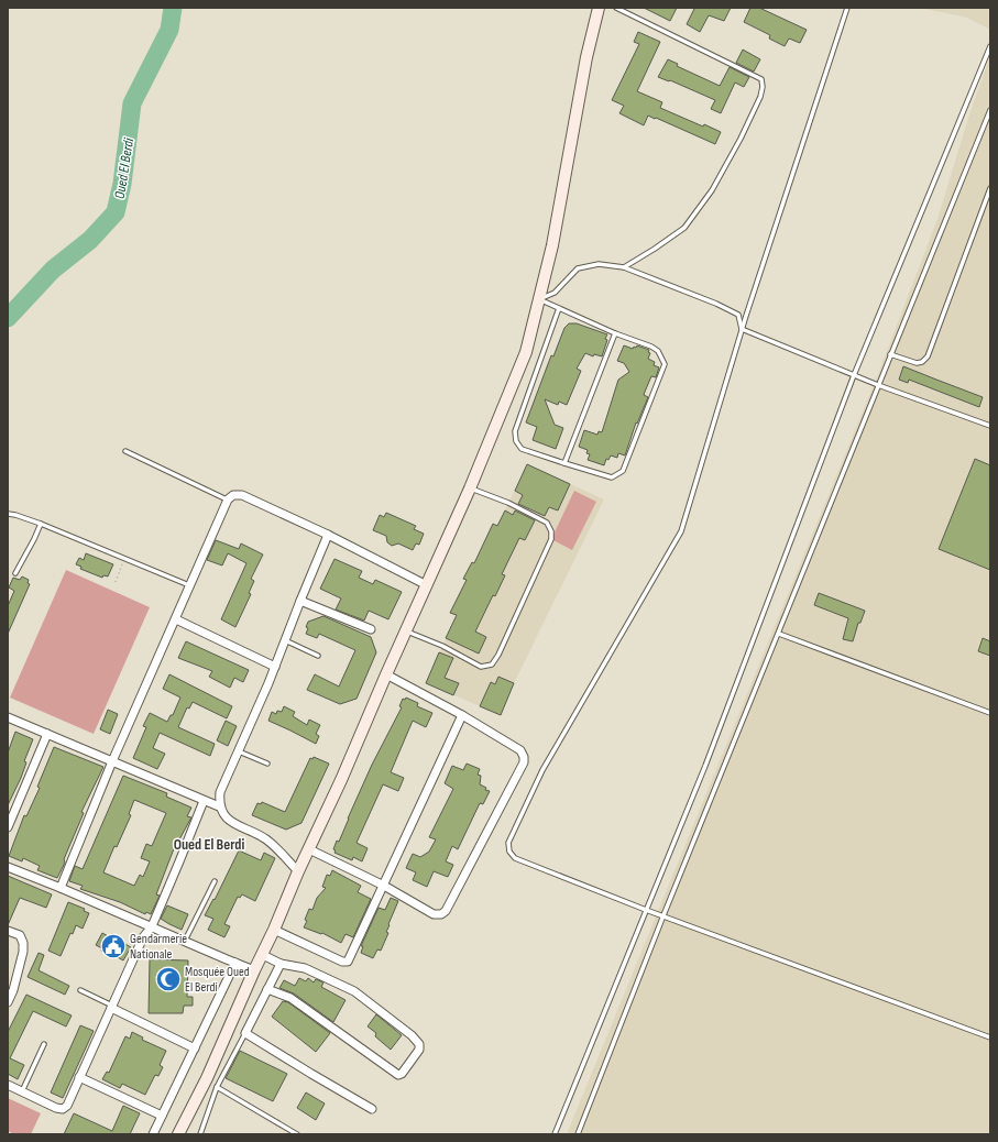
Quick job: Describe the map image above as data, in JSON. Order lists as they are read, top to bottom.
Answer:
{
  "districts": ["Oued El Berdi"],
  "water": ["Oued El Berdi"],
  "places": {
    "public building": ["Gendarmerie Nationale"],
    "mosque": ["Mosquée Oued El Berdi"]
  }
}
